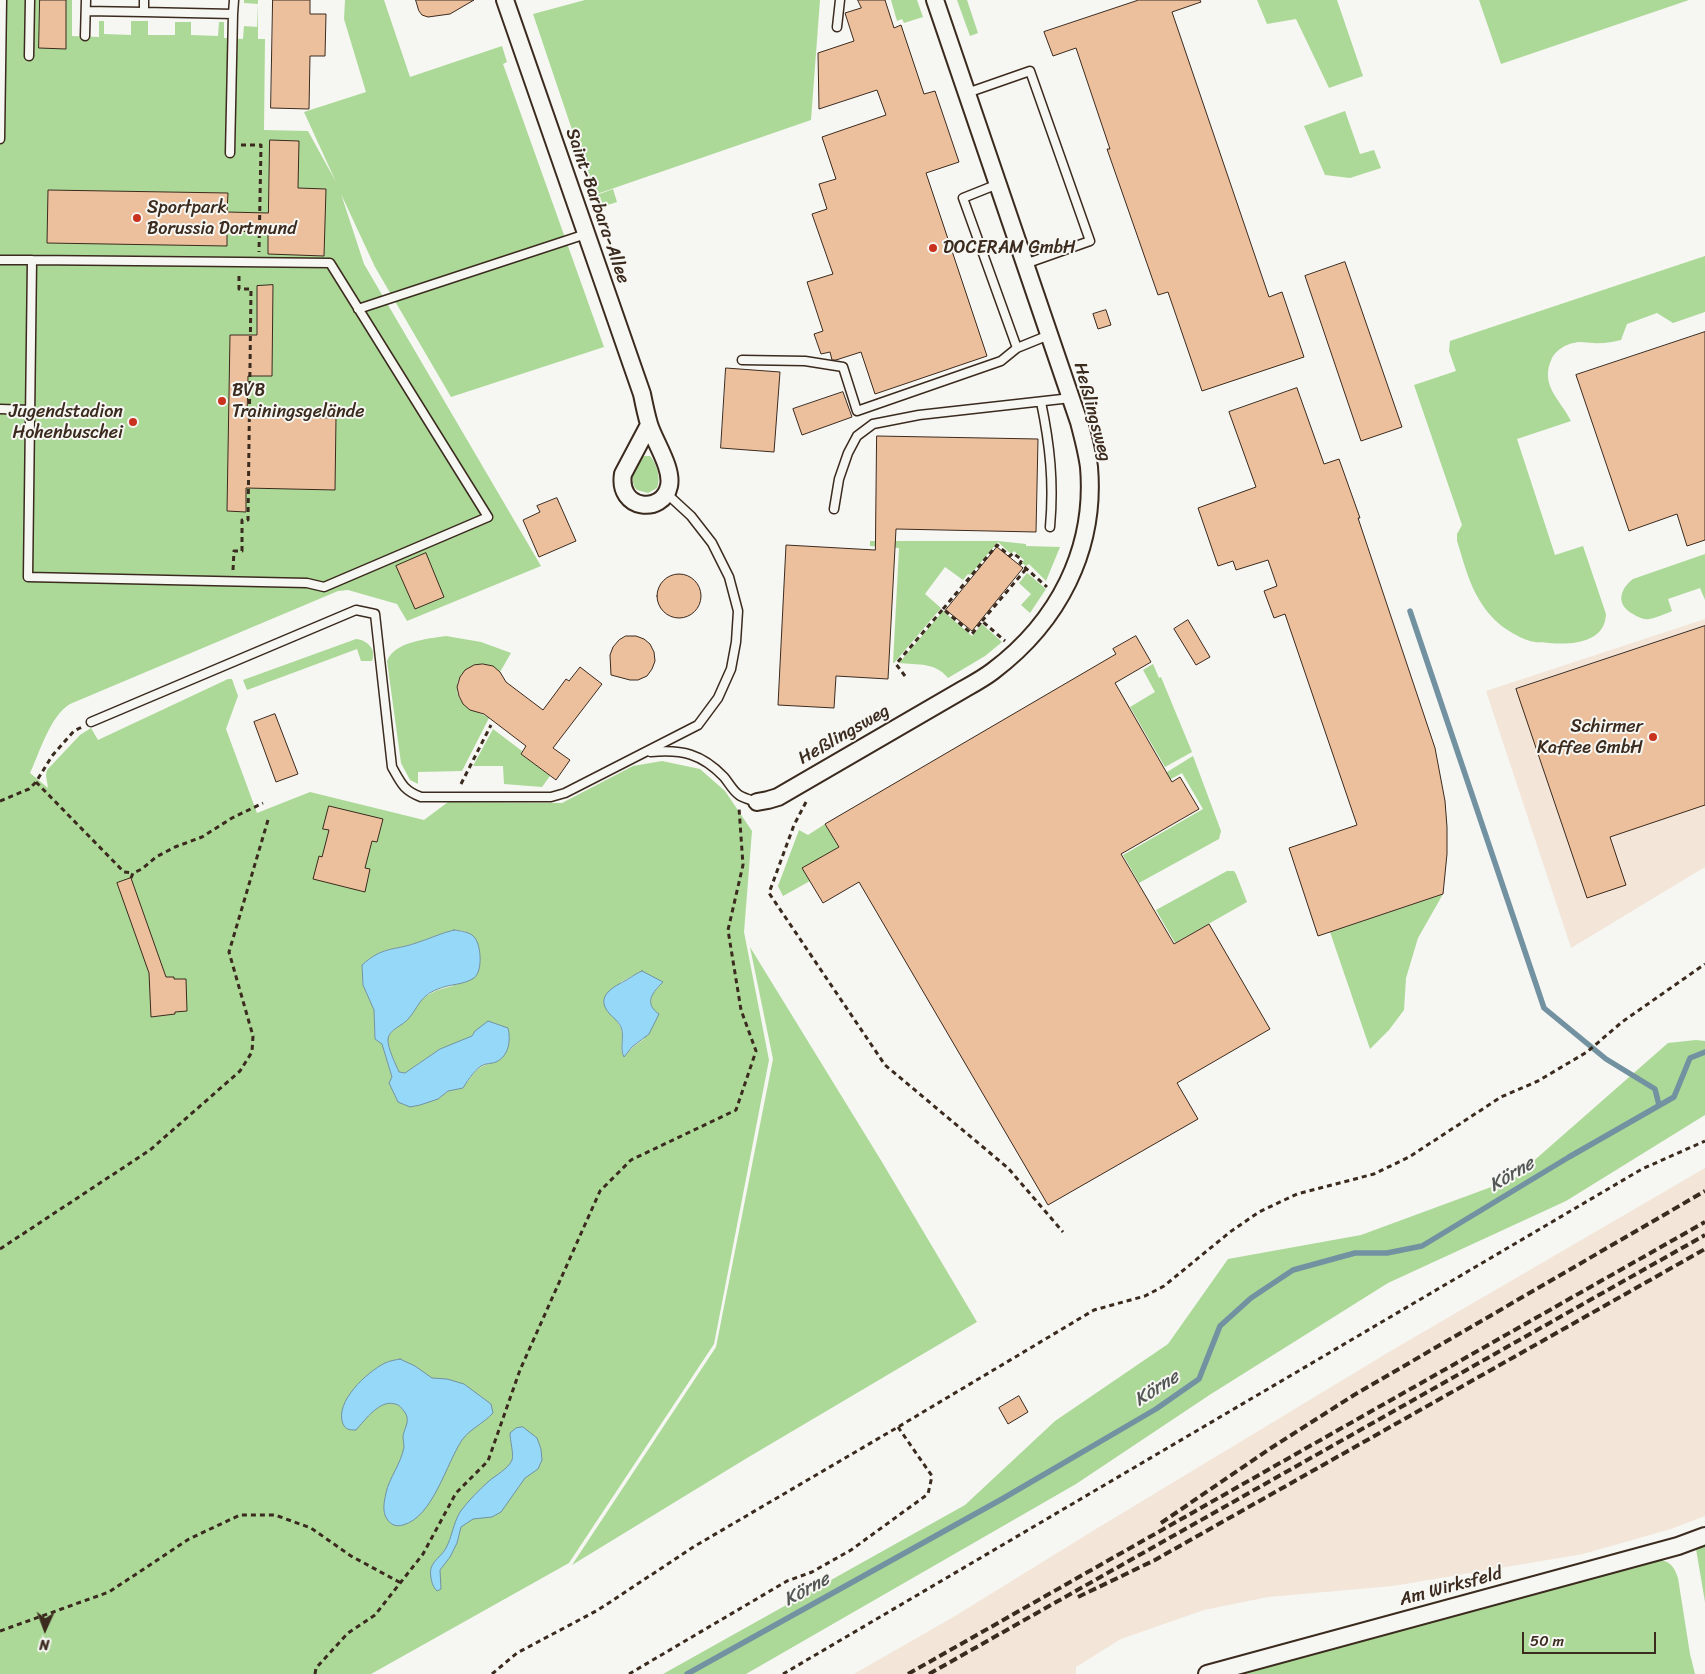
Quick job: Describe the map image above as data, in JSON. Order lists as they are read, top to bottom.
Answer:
{
  "streets": {
    "street": ["Saint-Barbara-Allee", "Heßlingsweg", "Am Wirksfeld"]
  },
  "water": ["Körne"],
  "places": [
    "Sportpark Borussia Dortmund",
    "DOCERAM GmbH",
    "BVB Trainingsgelände",
    "Jugendstadion Hohenbuschei",
    "Schirmer Kaffee GmbH"
  ],
  "scale_bar": "50 m",
  "north": "bottom"
}
